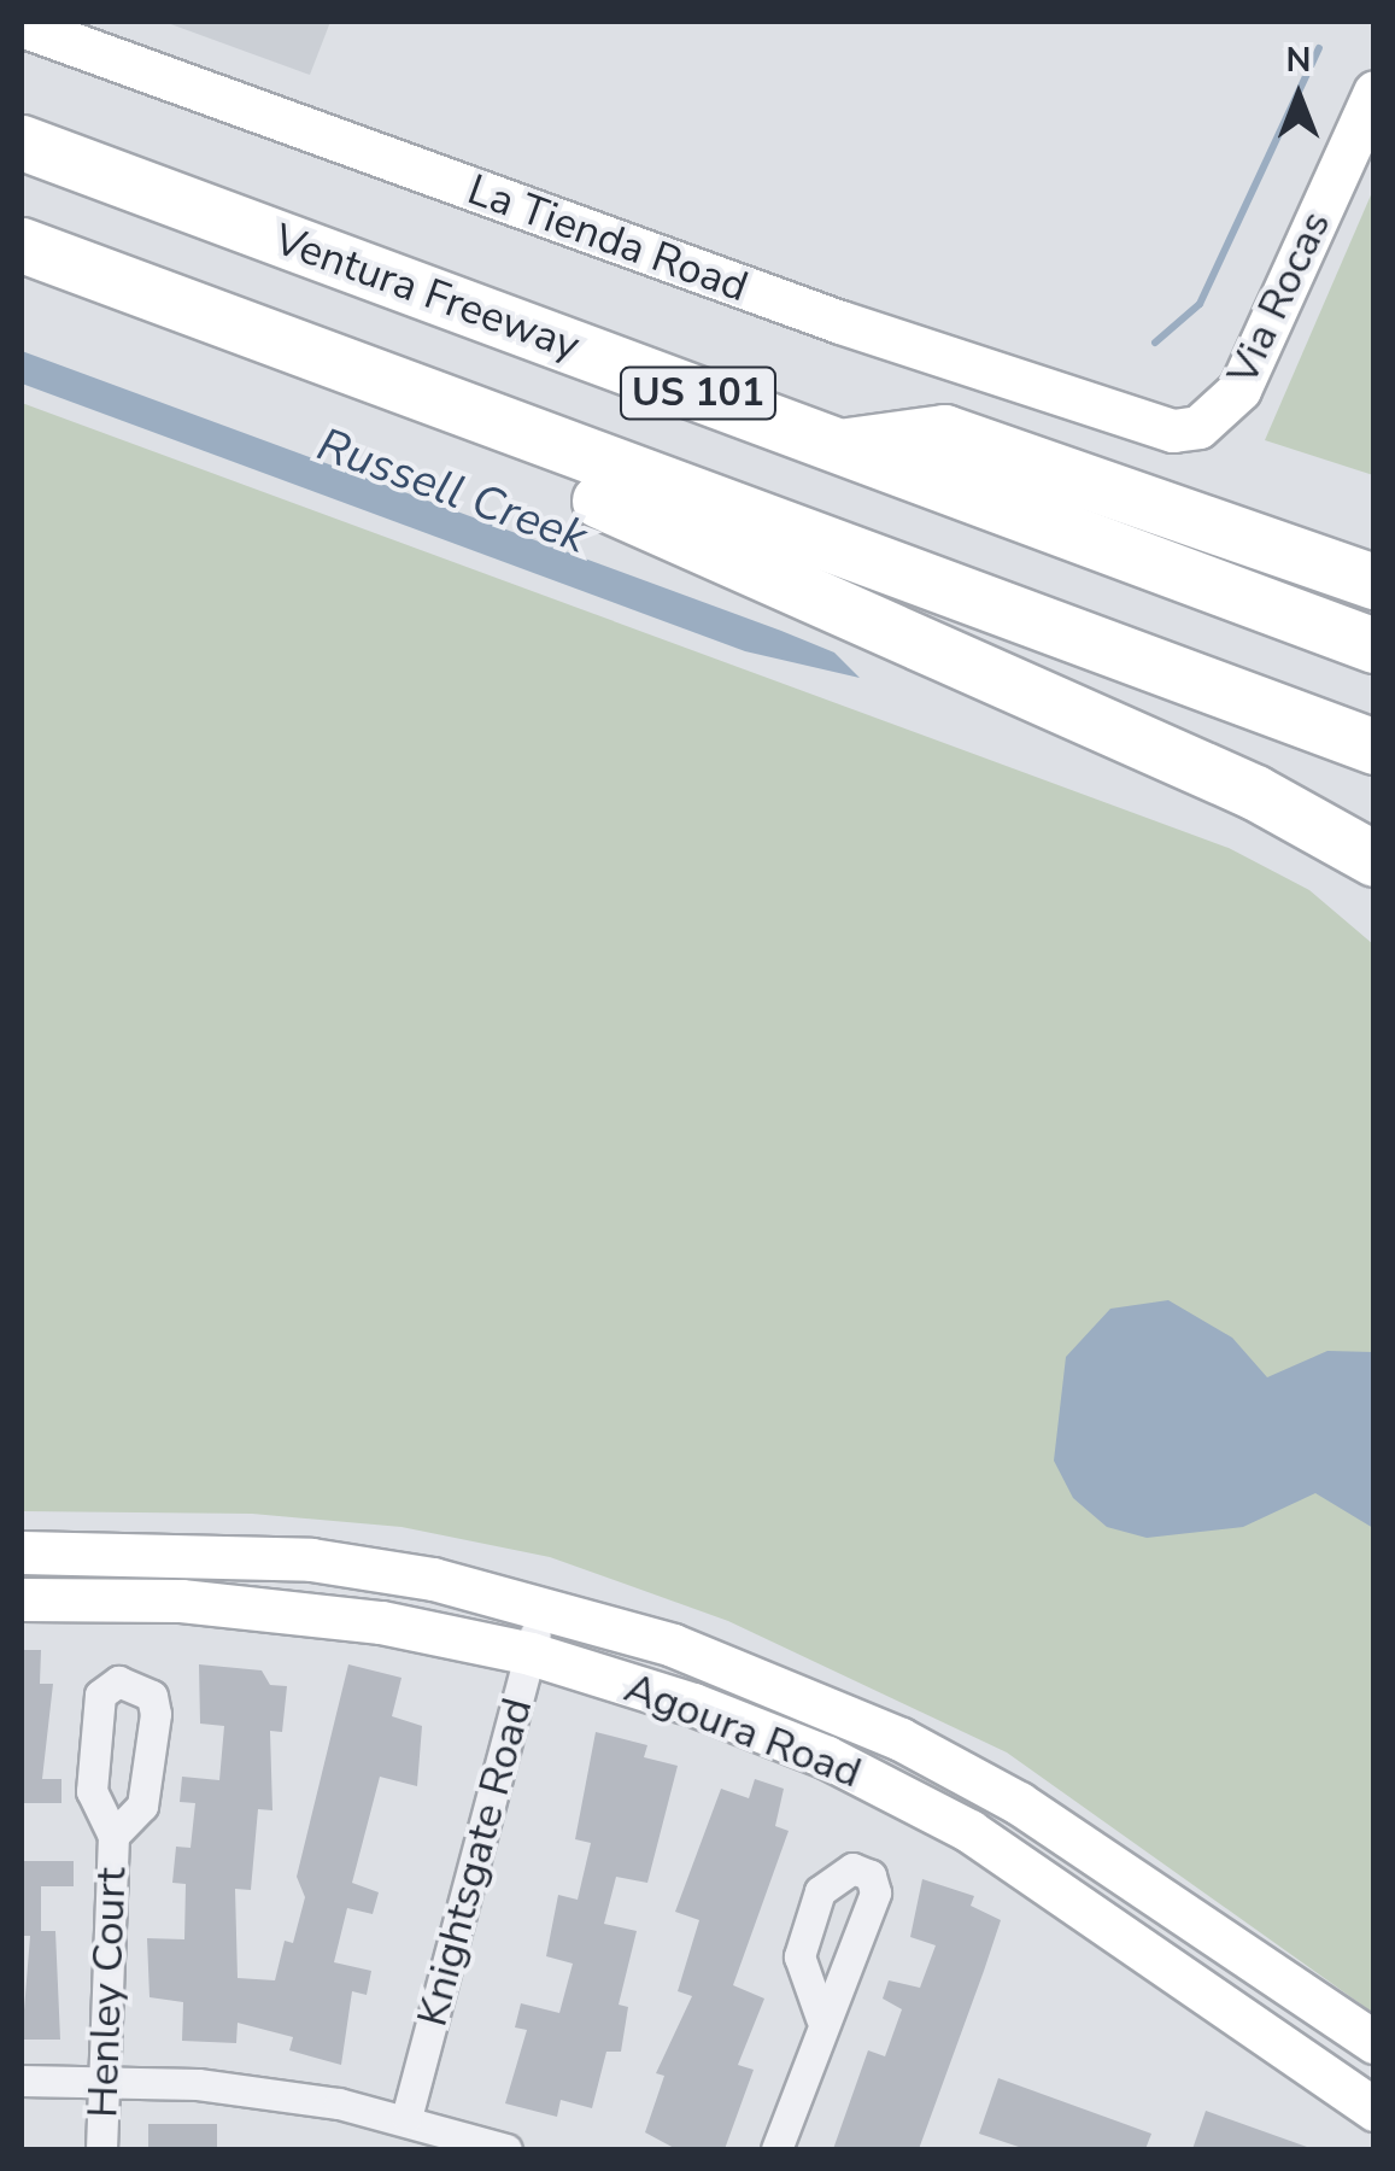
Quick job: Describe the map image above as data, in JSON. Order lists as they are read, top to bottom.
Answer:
{
  "streets": {
    "highway": ["Ventura Freeway", "US 101"],
    "main road": ["La Tienda Road", "Via Rocas", "Agoura Road"],
    "street": ["Knightsgate Road", "Henley Court"]
  },
  "crossings": [
    ["La Tienda Road", "Via Rocas"],
    ["Agoura Road", "Knightsgate Road"]
  ],
  "water": ["Russell Creek"],
  "north": "top"
}
